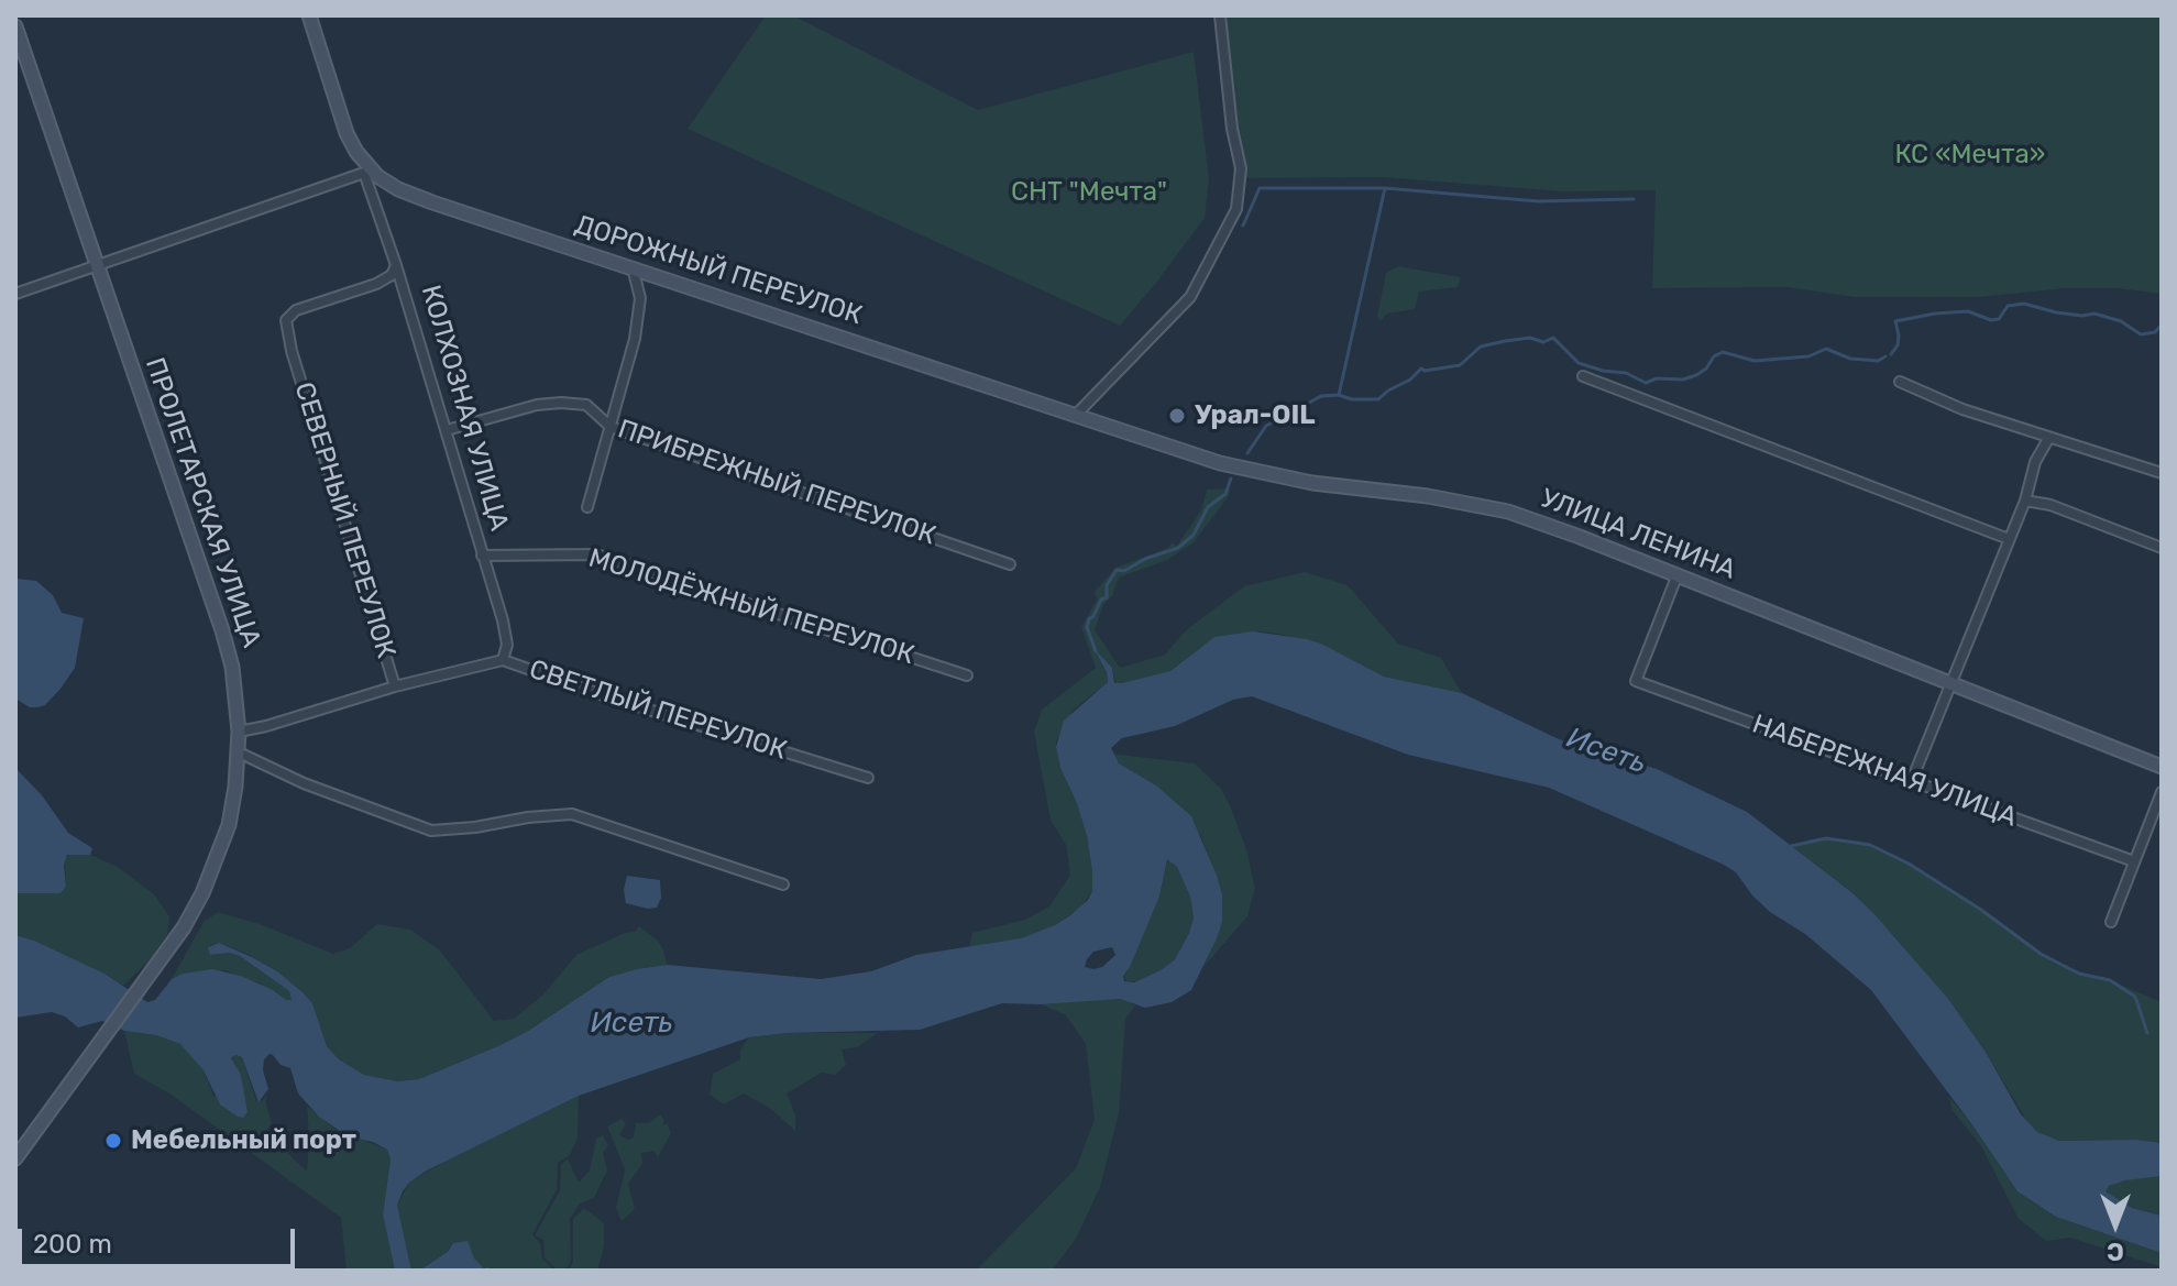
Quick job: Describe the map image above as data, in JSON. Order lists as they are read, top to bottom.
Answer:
{
  "streets": {
    "main road": ["ДОРОЖНЫЙ ПЕРЕУЛОК", "ПРОЛЕТАРСКАЯ УЛИЦА", "УЛИЦА ЛЕНИНА"],
    "street": [
      "КОЛХОЗНАЯ УЛИЦА",
      "ПРИБРЕЖНЫЙ ПЕРЕУЛОК",
      "СЕВЕРНЫЙ ПЕРЕУЛОК",
      "МОЛОДЁЖНЫЙ ПЕРЕУЛОК",
      "СВЕТЛЫЙ ПЕРЕУЛОК",
      "НАБЕРЕЖНАЯ УЛИЦА"
    ]
  },
  "crossings": [
    ["ДОРОЖНЫЙ ПЕРЕУЛОК", "КОЛХОЗНАЯ УЛИЦА"],
    ["ДОРОЖНЫЙ ПЕРЕУЛОК", "УЛИЦА ЛЕНИНА"],
    ["КОЛХОЗНАЯ УЛИЦА", "ПРИБРЕЖНЫЙ ПЕРЕУЛОК"],
    ["КОЛХОЗНАЯ УЛИЦА", "СЕВЕРНЫЙ ПЕРЕУЛОК"],
    ["КОЛХОЗНАЯ УЛИЦА", "МОЛОДЁЖНЫЙ ПЕРЕУЛОК"],
    ["КОЛХОЗНАЯ УЛИЦА", "СВЕТЛЫЙ ПЕРЕУЛОК"],
    ["ПРОЛЕТАРСКАЯ УЛИЦА", "СЕВЕРНЫЙ ПЕРЕУЛОК"],
    ["СЕВЕРНЫЙ ПЕРЕУЛОК", "СВЕТЛЫЙ ПЕРЕУЛОК"],
    ["УЛИЦА ЛЕНИНА", "НАБЕРЕЖНАЯ УЛИЦА"]
  ],
  "water": ["Исеть"],
  "parks": ["КС «Мечта»", "СНТ \"Мечта\""],
  "places": ["Урал-OIL", "Мебельный порт"],
  "scale_bar": "200 m",
  "north": "bottom"
}
